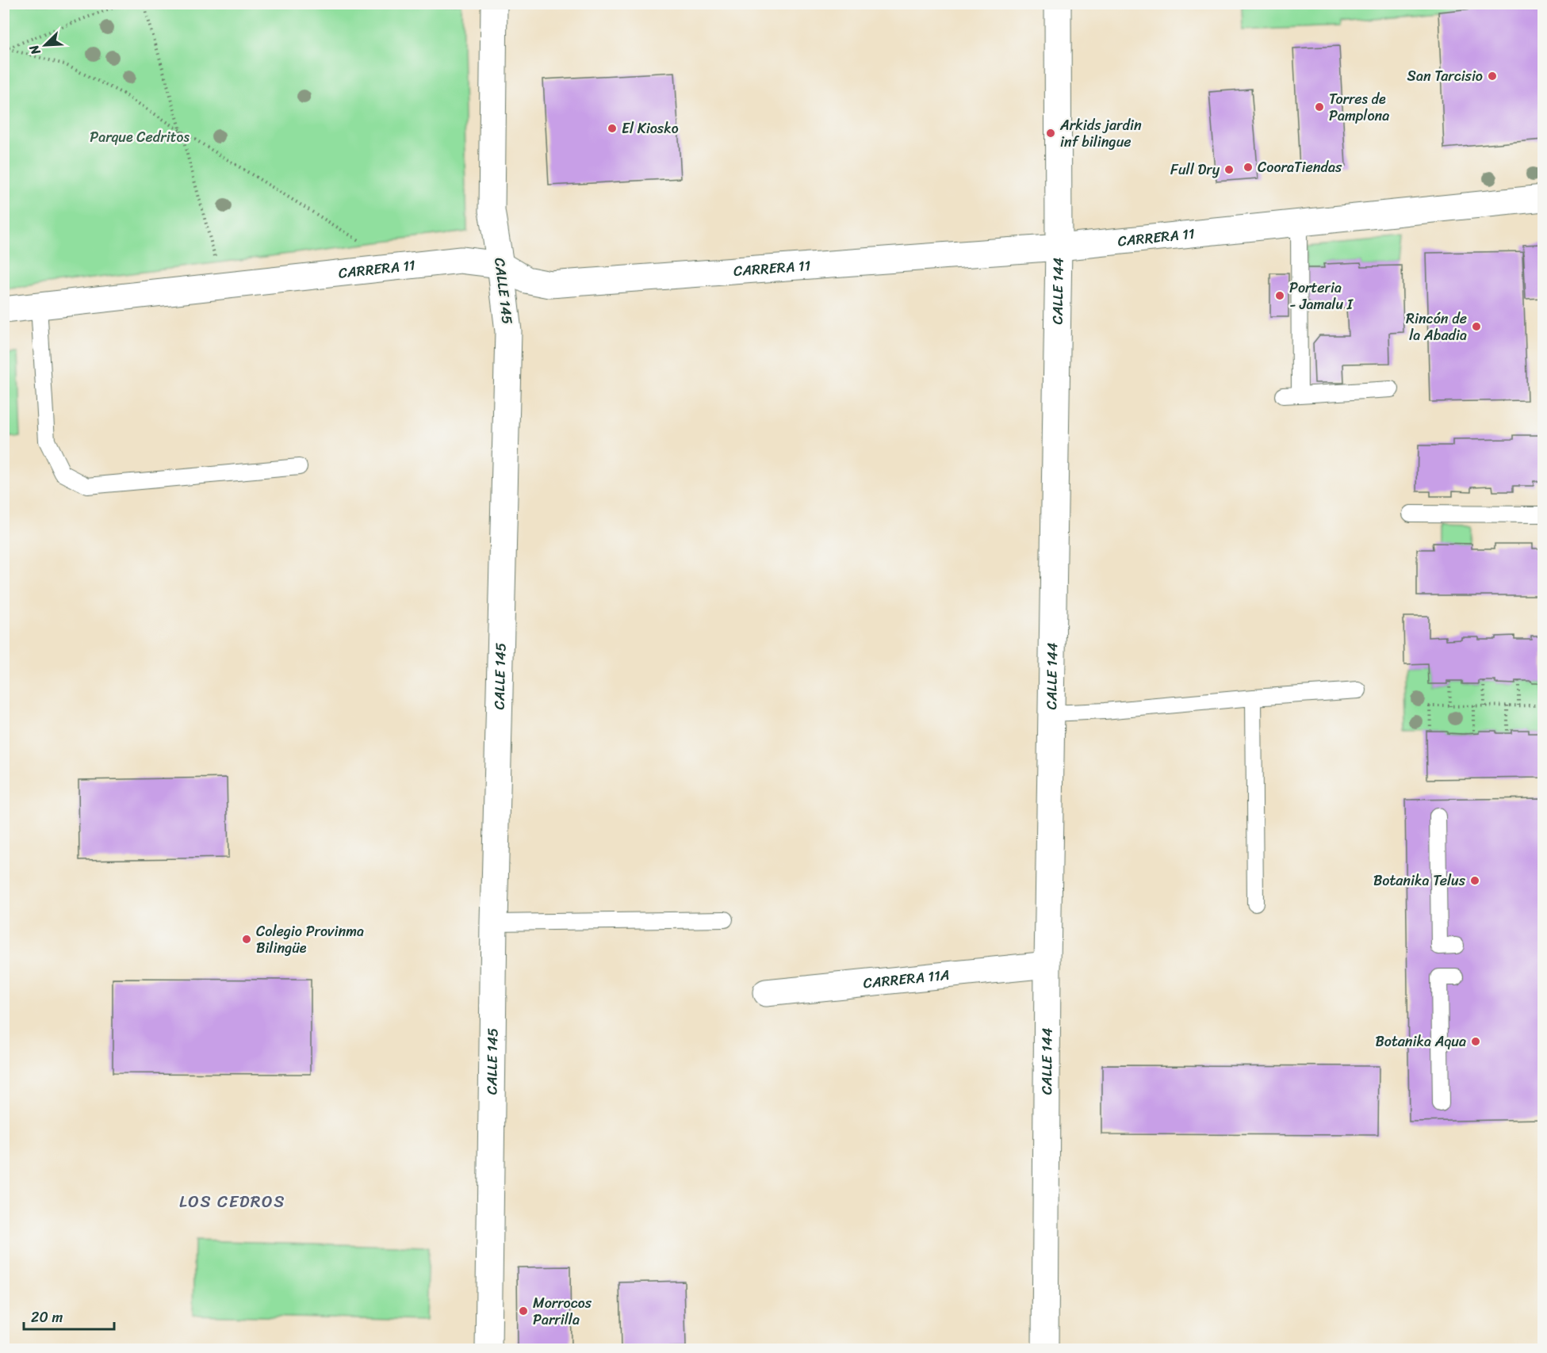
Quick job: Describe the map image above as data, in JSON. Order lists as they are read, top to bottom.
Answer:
{
  "streets": {
    "street": [
      "CARRERA 11",
      "CALLE 145",
      "CALLE 144",
      "CARRERA 11A"
    ]
  },
  "crossings": [
    ["CARRERA 11", "CALLE 145"],
    ["CARRERA 11", "CALLE 144"],
    ["CALLE 144", "CARRERA 11A"]
  ],
  "districts": ["LOS CEDROS"],
  "parks": ["Parque Cedritos"],
  "places": [
    "San Tarcisio",
    "Torres de Pamplona",
    "El Kiosko",
    "Arkids jardin inf bilingue",
    "CooraTiendas",
    "Full Dry",
    "Porteria - Jamalu I",
    "Rincón de la Abadia",
    "Botanika Telus",
    "Colegio Provinma Bilingüe",
    "Botanika Aqua",
    "Morrocos Parrilla"
  ],
  "scale_bar": "20 m",
  "north": "bottom left"
}
